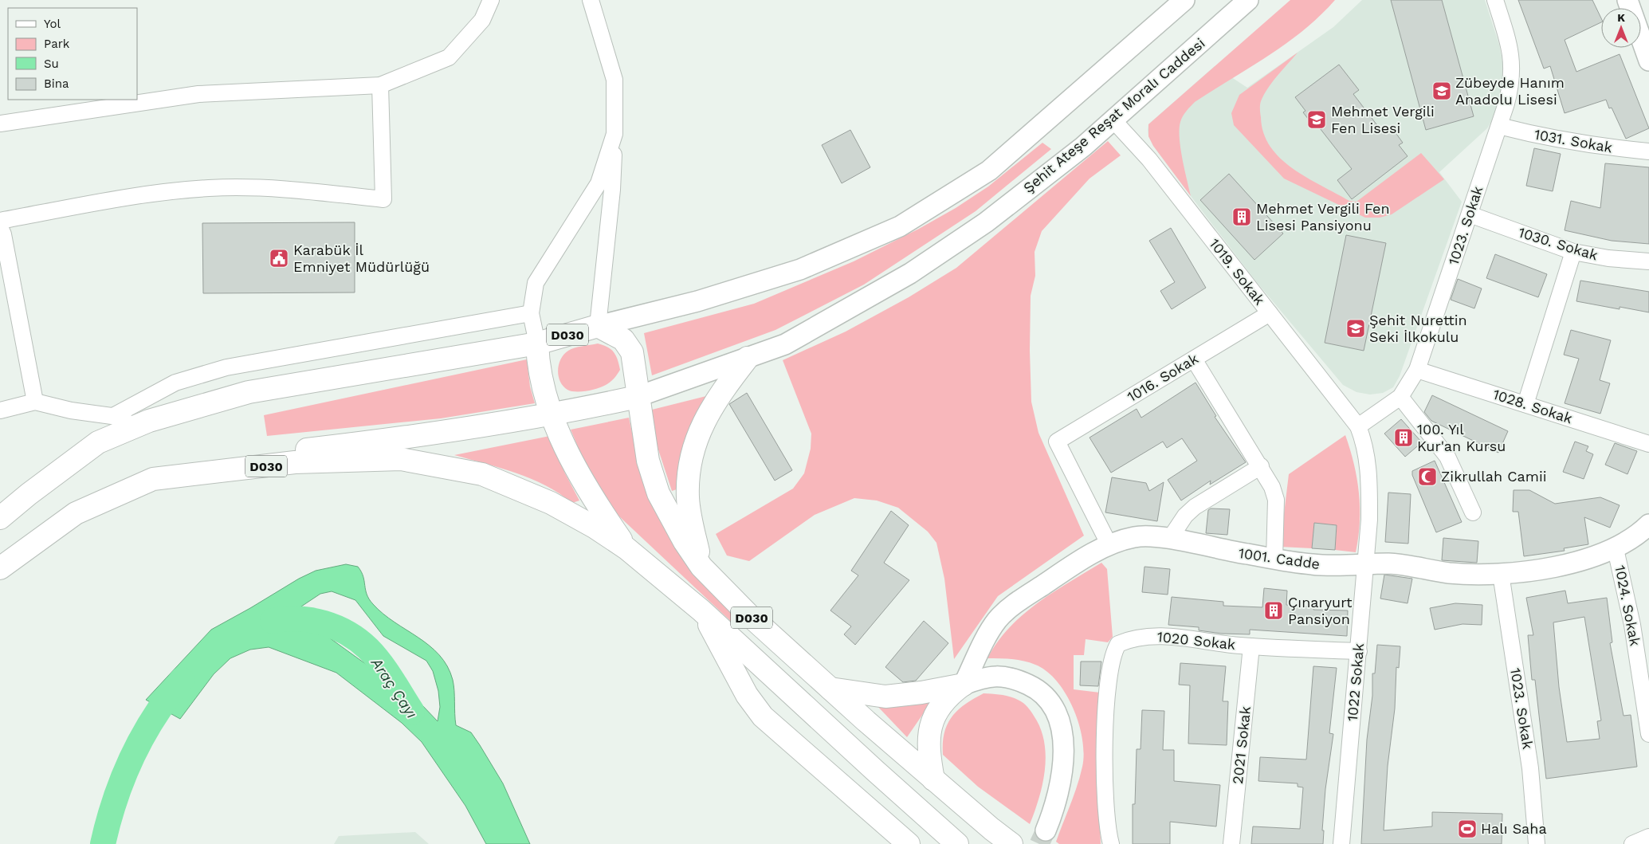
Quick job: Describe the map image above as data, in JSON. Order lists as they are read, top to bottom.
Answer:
{
  "streets": {
    "highway": ["D030"],
    "main road": ["Şehit Ateşe Reşat Moralı Caddesi", "1001. Cadde"],
    "street": [
      "1031. Sokak",
      "1023. Sokak",
      "1030. Sokak",
      "1019. Sokak",
      "1016. Sokak",
      "1028. Sokak",
      "1024. Sokak",
      "1020 Sokak",
      "1022 Sokak",
      "2021 Sokak"
    ]
  },
  "crossings": [
    ["Şehit Ateşe Reşat Moralı Caddesi", "1019. Sokak"],
    ["Şehit Ateşe Reşat Moralı Caddesi", "D030"],
    ["1031. Sokak", "1023. Sokak"],
    ["1023. Sokak", "1030. Sokak"],
    ["1023. Sokak", "1019. Sokak"],
    ["1023. Sokak", "1028. Sokak"],
    ["1023. Sokak", "1001. Cadde"],
    ["1023. Sokak", "1022 Sokak"],
    ["1019. Sokak", "1016. Sokak"],
    ["1019. Sokak", "1022 Sokak"],
    ["1016. Sokak", "1001. Cadde"],
    ["1001. Cadde", "1024. Sokak"],
    ["1001. Cadde", "1022 Sokak"],
    ["1020 Sokak", "1022 Sokak"],
    ["1020 Sokak", "2021 Sokak"]
  ],
  "water": ["Araç Çayı"],
  "places": {
    "school or university": ["Zübeyde Hanım Anadolu Lisesi", "Mehmet Vergili Fen Lisesi", "Şehit Nurettin Seki İlkokulu"],
    "building": ["Mehmet Vergili Fen Lisesi Pansiyonu", "100. Yıl Kur'an Kursu", "Çınaryurt Pansiyon"],
    "public building": ["Karabük İl Emniyet Müdürlüğü"],
    "mosque": ["Zikrullah Camii"],
    "sports": ["Halı Saha"]
  },
  "legend": [
    "Yol",
    "Park",
    "Su",
    "Bina"
  ],
  "north": "top"
}
